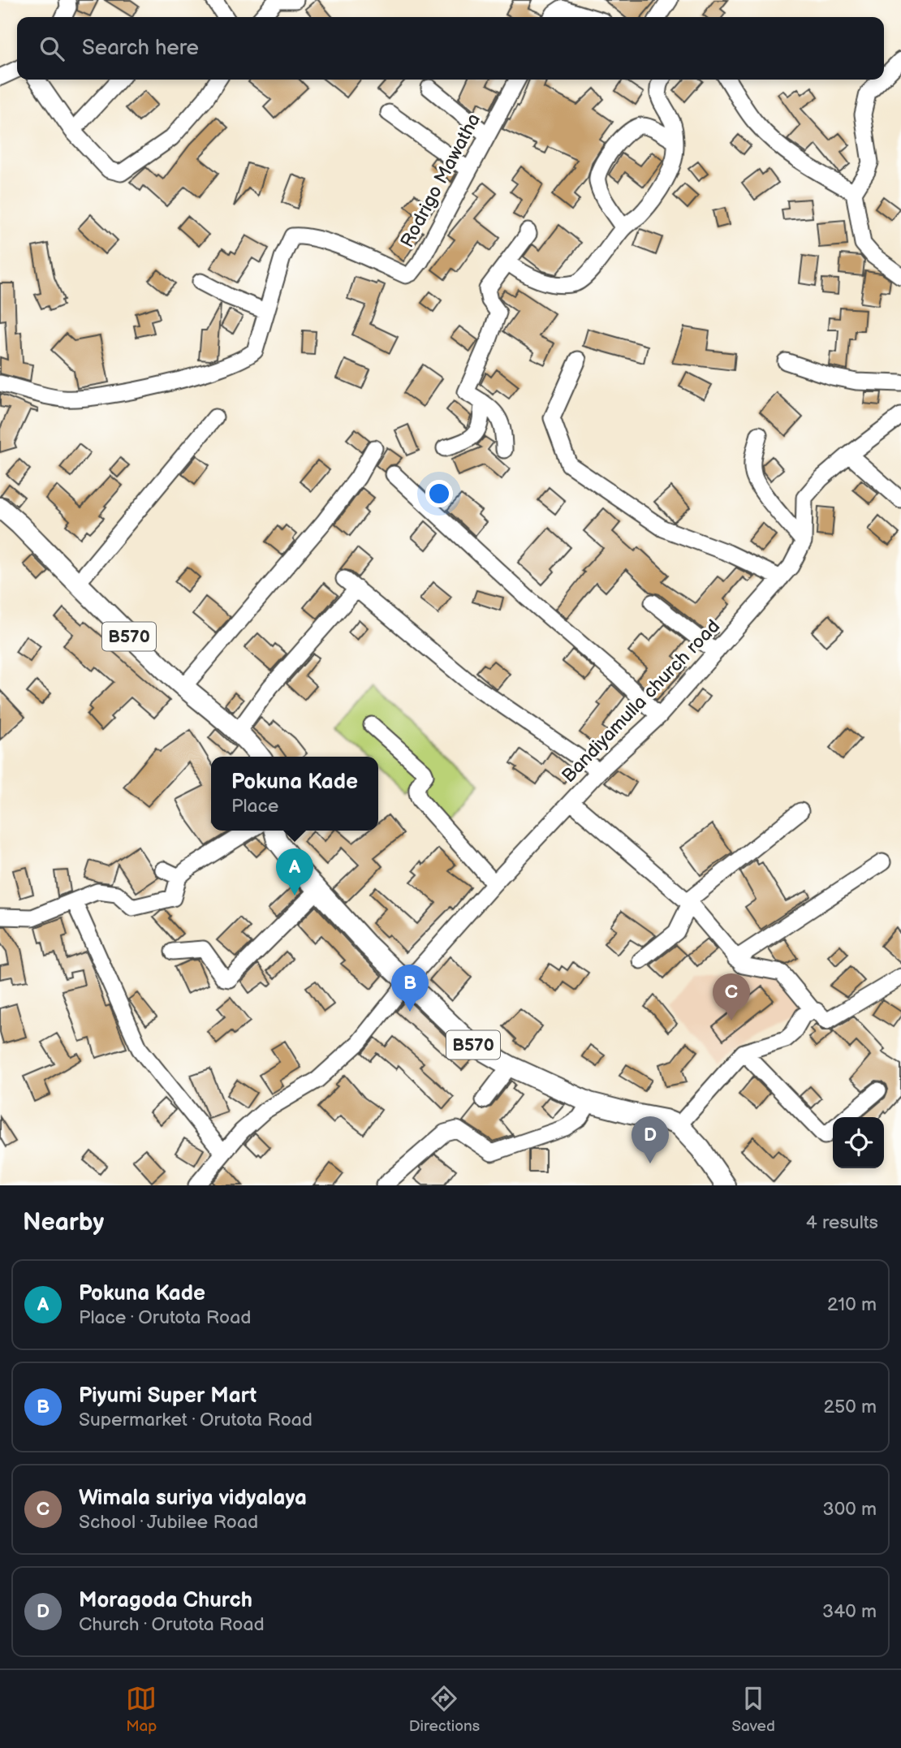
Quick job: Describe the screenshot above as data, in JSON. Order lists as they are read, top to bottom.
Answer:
{
  "streets": {
    "main road": ["B570"],
    "street": ["Rodrigo Mawatha", "Bandiyamulla church road"]
  },
  "crossings": [
    ["B570", "Bandiyamulla church road"]
  ],
  "page": {
    "search": "Search here",
    "popup": ["Pokuna Kade", "Place"],
    "pins": [
      "A",
      "B",
      "C",
      "D"
    ],
    "heading": ["Nearby", "4 results"],
    "list": [
      {
        "mark": "A",
        "name": "Pokuna Kade",
        "note": "Place · Orutota Road",
        "value": "210 m"
      },
      {
        "mark": "B",
        "name": "Piyumi Super Mart",
        "note": "Supermarket · Orutota Road",
        "value": "250 m"
      },
      {
        "mark": "C",
        "name": "Wimala suriya vidyalaya",
        "note": "School · Jubilee Road",
        "value": "300 m"
      },
      {
        "mark": "D",
        "name": "Moragoda Church",
        "note": "Church · Orutota Road",
        "value": "340 m"
      }
    ],
    "nav": ["Map", "Directions", "Saved"]
  }
}
